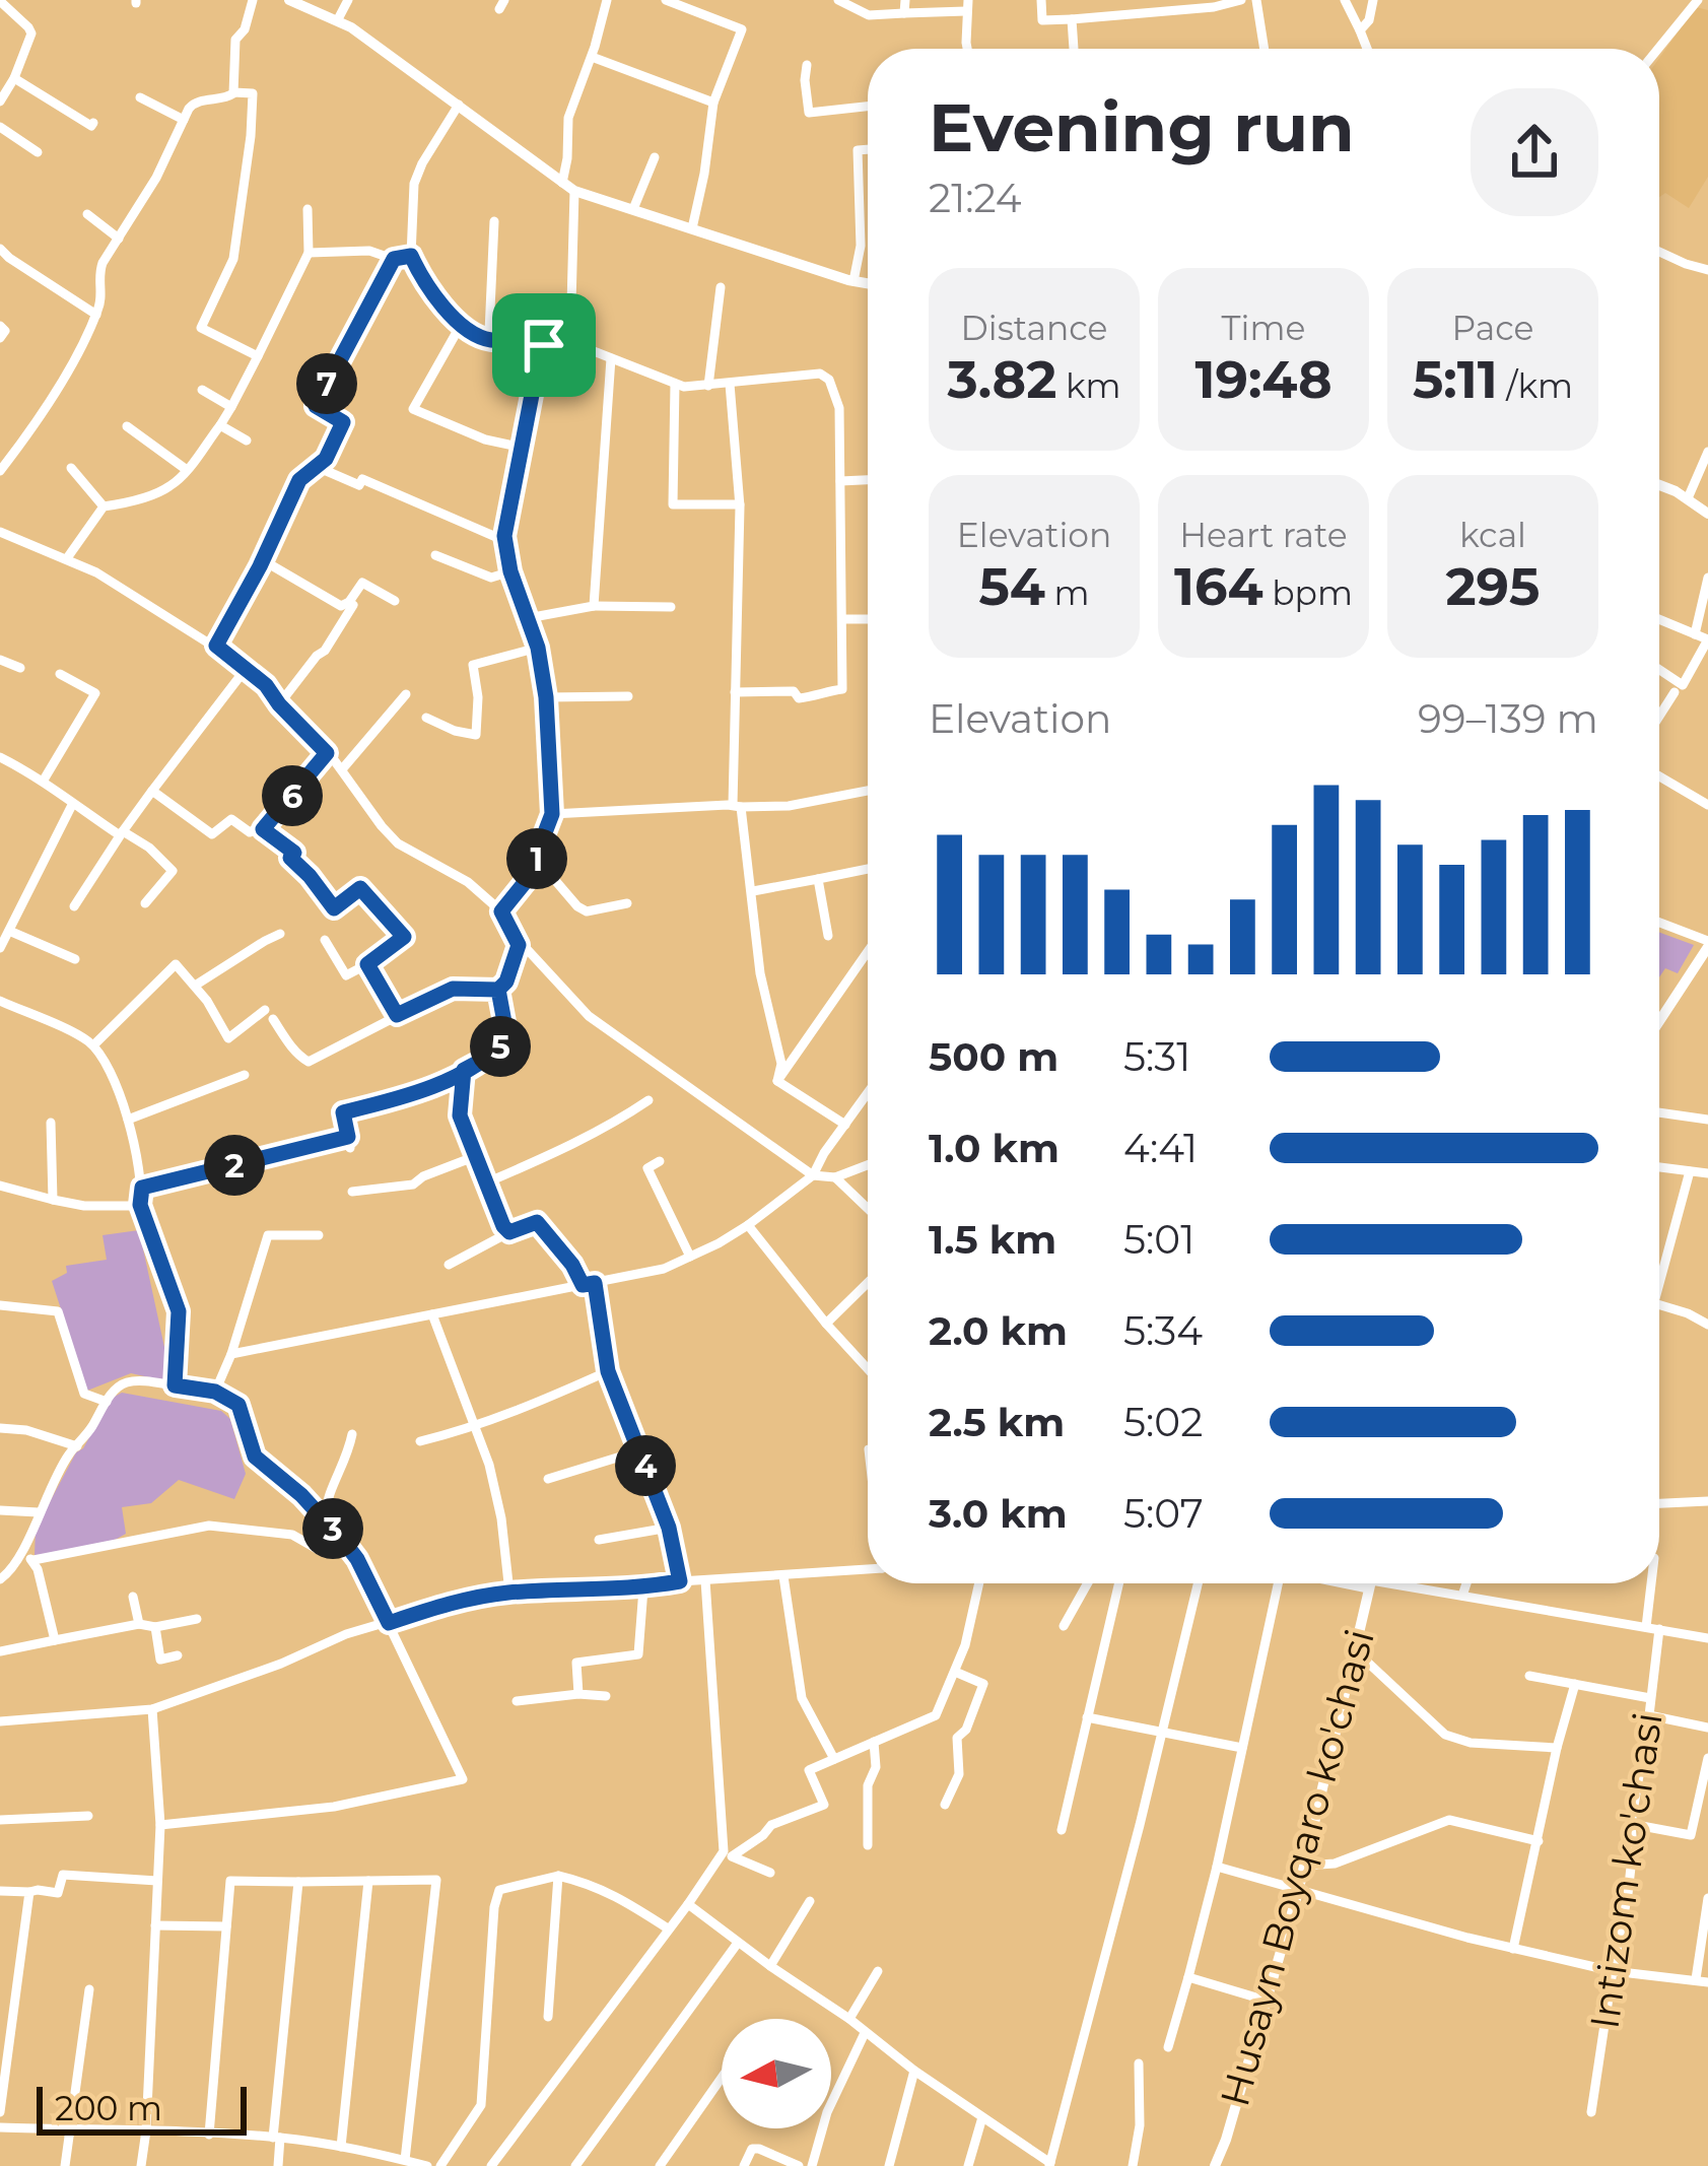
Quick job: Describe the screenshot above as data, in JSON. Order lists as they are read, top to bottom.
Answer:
{
  "streets": {
    "main road": ["Husayn Boyqaro ko'chasi"],
    "street": ["Intizom ko'chasi"]
  },
  "scale_bar": "200 m",
  "north": "left",
  "page": {
    "heading": ["Evening run", "21:24"],
    "stats": [
      ["Distance", "3.82 km"],
      ["Time", "19:48"],
      ["Pace", "5:11 /km"],
      ["Elevation", "54 m"],
      ["Heart rate", "164 bpm"],
      ["kcal", "295"]
    ],
    "pins": [
      "7",
      "6",
      "1",
      "5",
      "2",
      "4",
      "3"
    ],
    "chart": ["Elevation", "99–139 m"],
    "list": [
      {
        "name": "500 m",
        "note": "5:31"
      },
      {
        "name": "1.0 km",
        "note": "4:41"
      },
      {
        "name": "1.5 km",
        "note": "5:01"
      },
      {
        "name": "2.0 km",
        "note": "5:34"
      },
      {
        "name": "2.5 km",
        "note": "5:02"
      },
      {
        "name": "3.0 km",
        "note": "5:07"
      }
    ],
    "scale": "200 m"
  }
}
